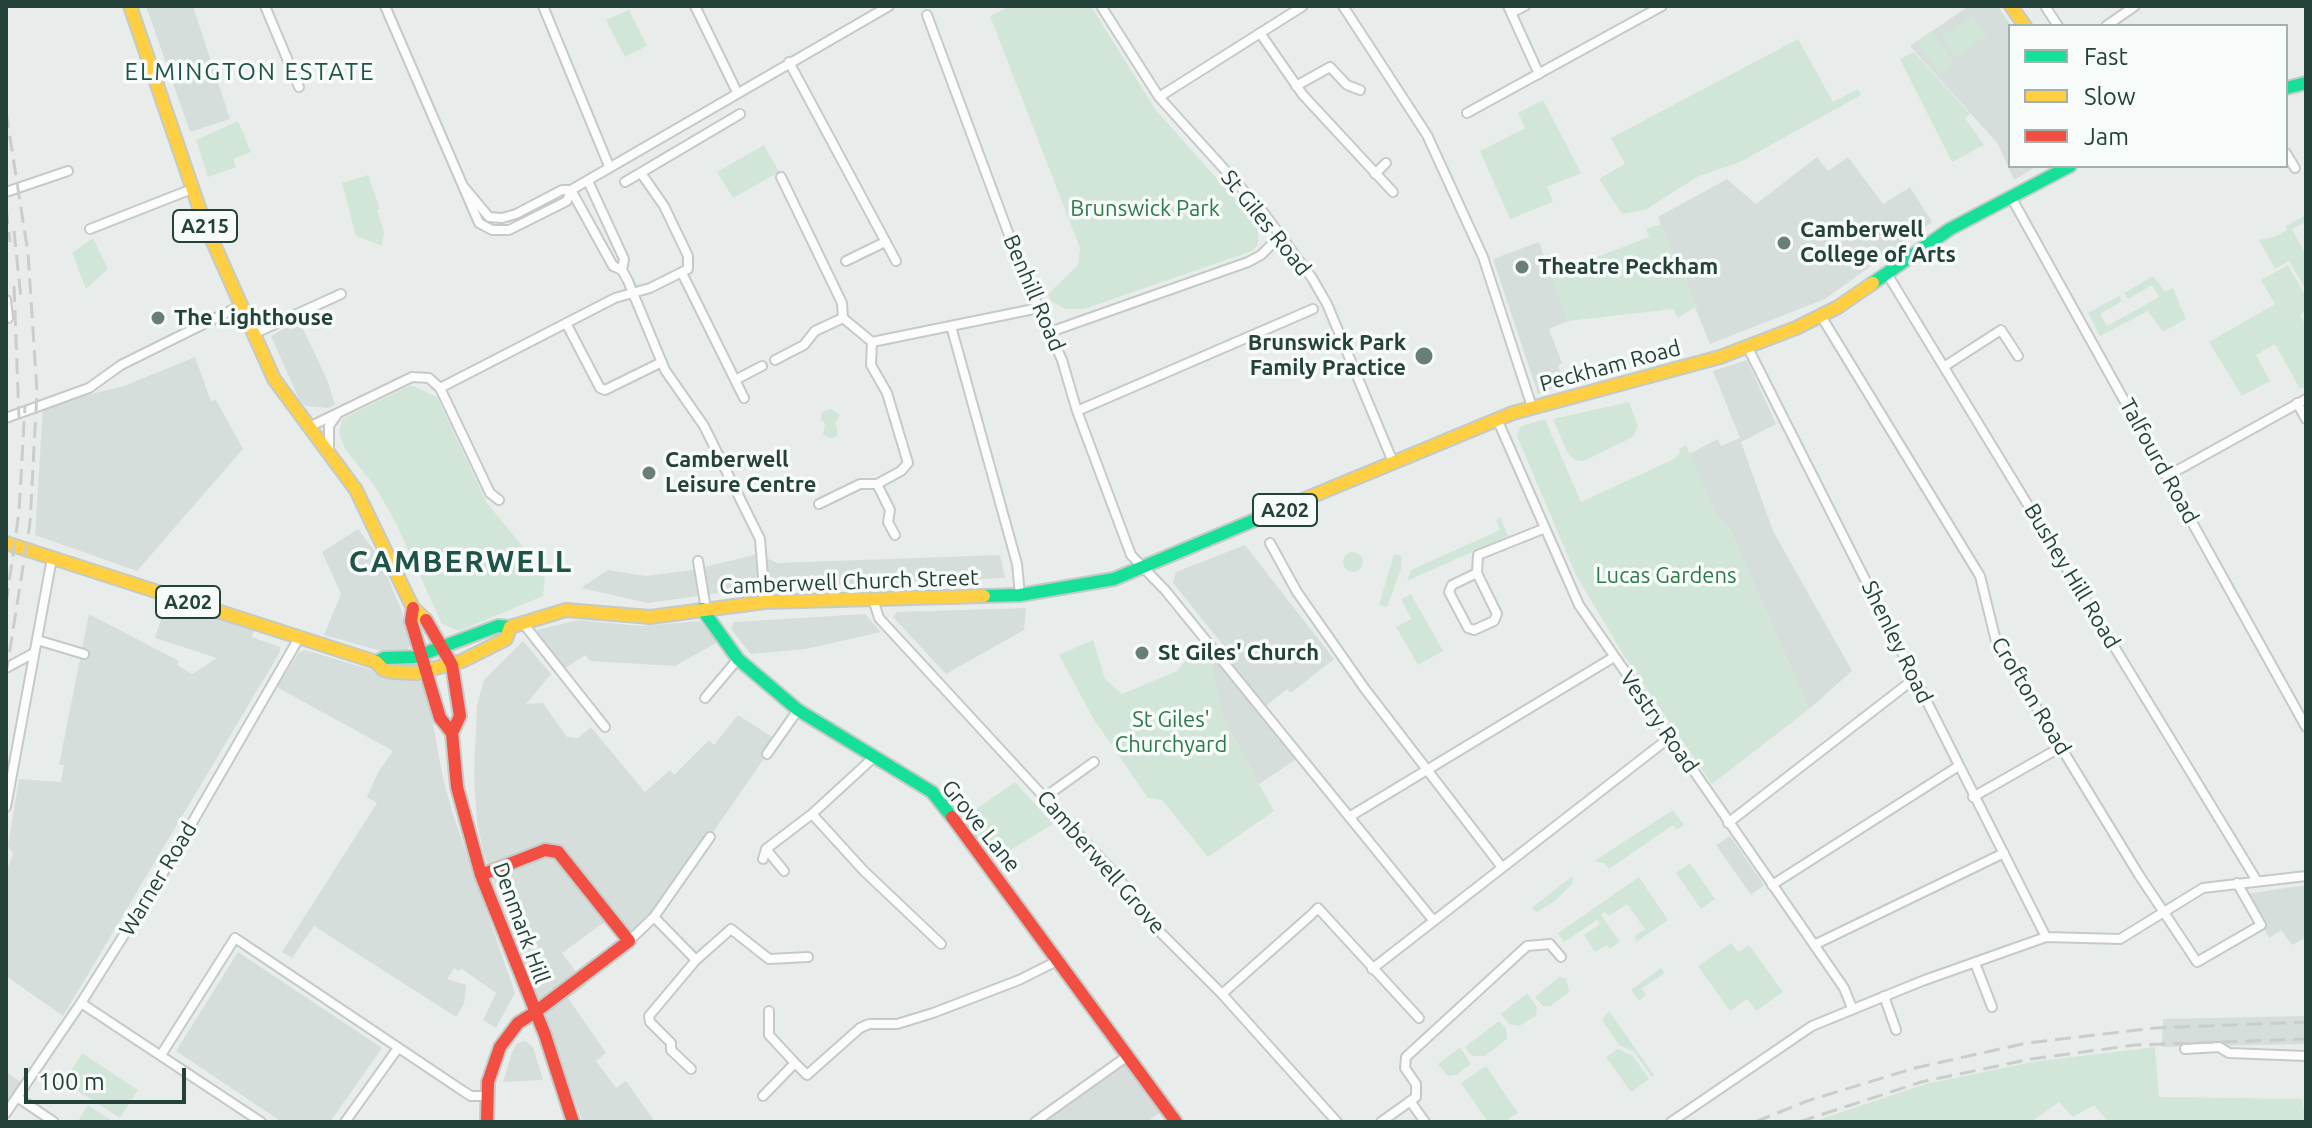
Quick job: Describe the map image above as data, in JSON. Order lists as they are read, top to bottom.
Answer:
{
  "streets": {
    "main road": [
      "A215",
      "Peckham Road",
      "A202",
      "Camberwell Church Street",
      "Grove Lane",
      "Denmark Hill"
    ],
    "street": [
      "St Giles Road",
      "Benhill Road",
      "Talfourd Road",
      "Bushey Hill Road",
      "Shenley Road",
      "Crofton Road",
      "Vestry Road",
      "Camberwell Grove",
      "Warner Road"
    ]
  },
  "crossings": [
    ["St Giles Road", "Peckham Road"],
    ["A215", "A202"],
    ["A215", "Denmark Hill"],
    ["Benhill Road", "Peckham Road"],
    ["Benhill Road", "Camberwell Church Street"],
    ["Peckham Road", "Talfourd Road"],
    ["Peckham Road", "Bushey Hill Road"],
    ["Peckham Road", "Camberwell Church Street"],
    ["Peckham Road", "Shenley Road"],
    ["Peckham Road", "Crofton Road"],
    ["Peckham Road", "Vestry Road"],
    ["A202", "Camberwell Church Street"],
    ["A202", "Warner Road"],
    ["A202", "Denmark Hill"],
    ["Camberwell Church Street", "Grove Lane"],
    ["Camberwell Church Street", "Camberwell Grove"]
  ],
  "districts": ["ELMINGTON ESTATE", "CAMBERWELL"],
  "parks": ["Brunswick Park", "Lucas Gardens", "St Giles' Churchyard"],
  "places": [
    "Camberwell College of Arts",
    "Theatre Peckham",
    "The Lighthouse",
    "Brunswick Park Family Practice",
    "Camberwell Leisure Centre",
    "St Giles' Church"
  ],
  "legend": ["Fast", "Slow", "Jam"],
  "scale_bar": "100 m"
}
